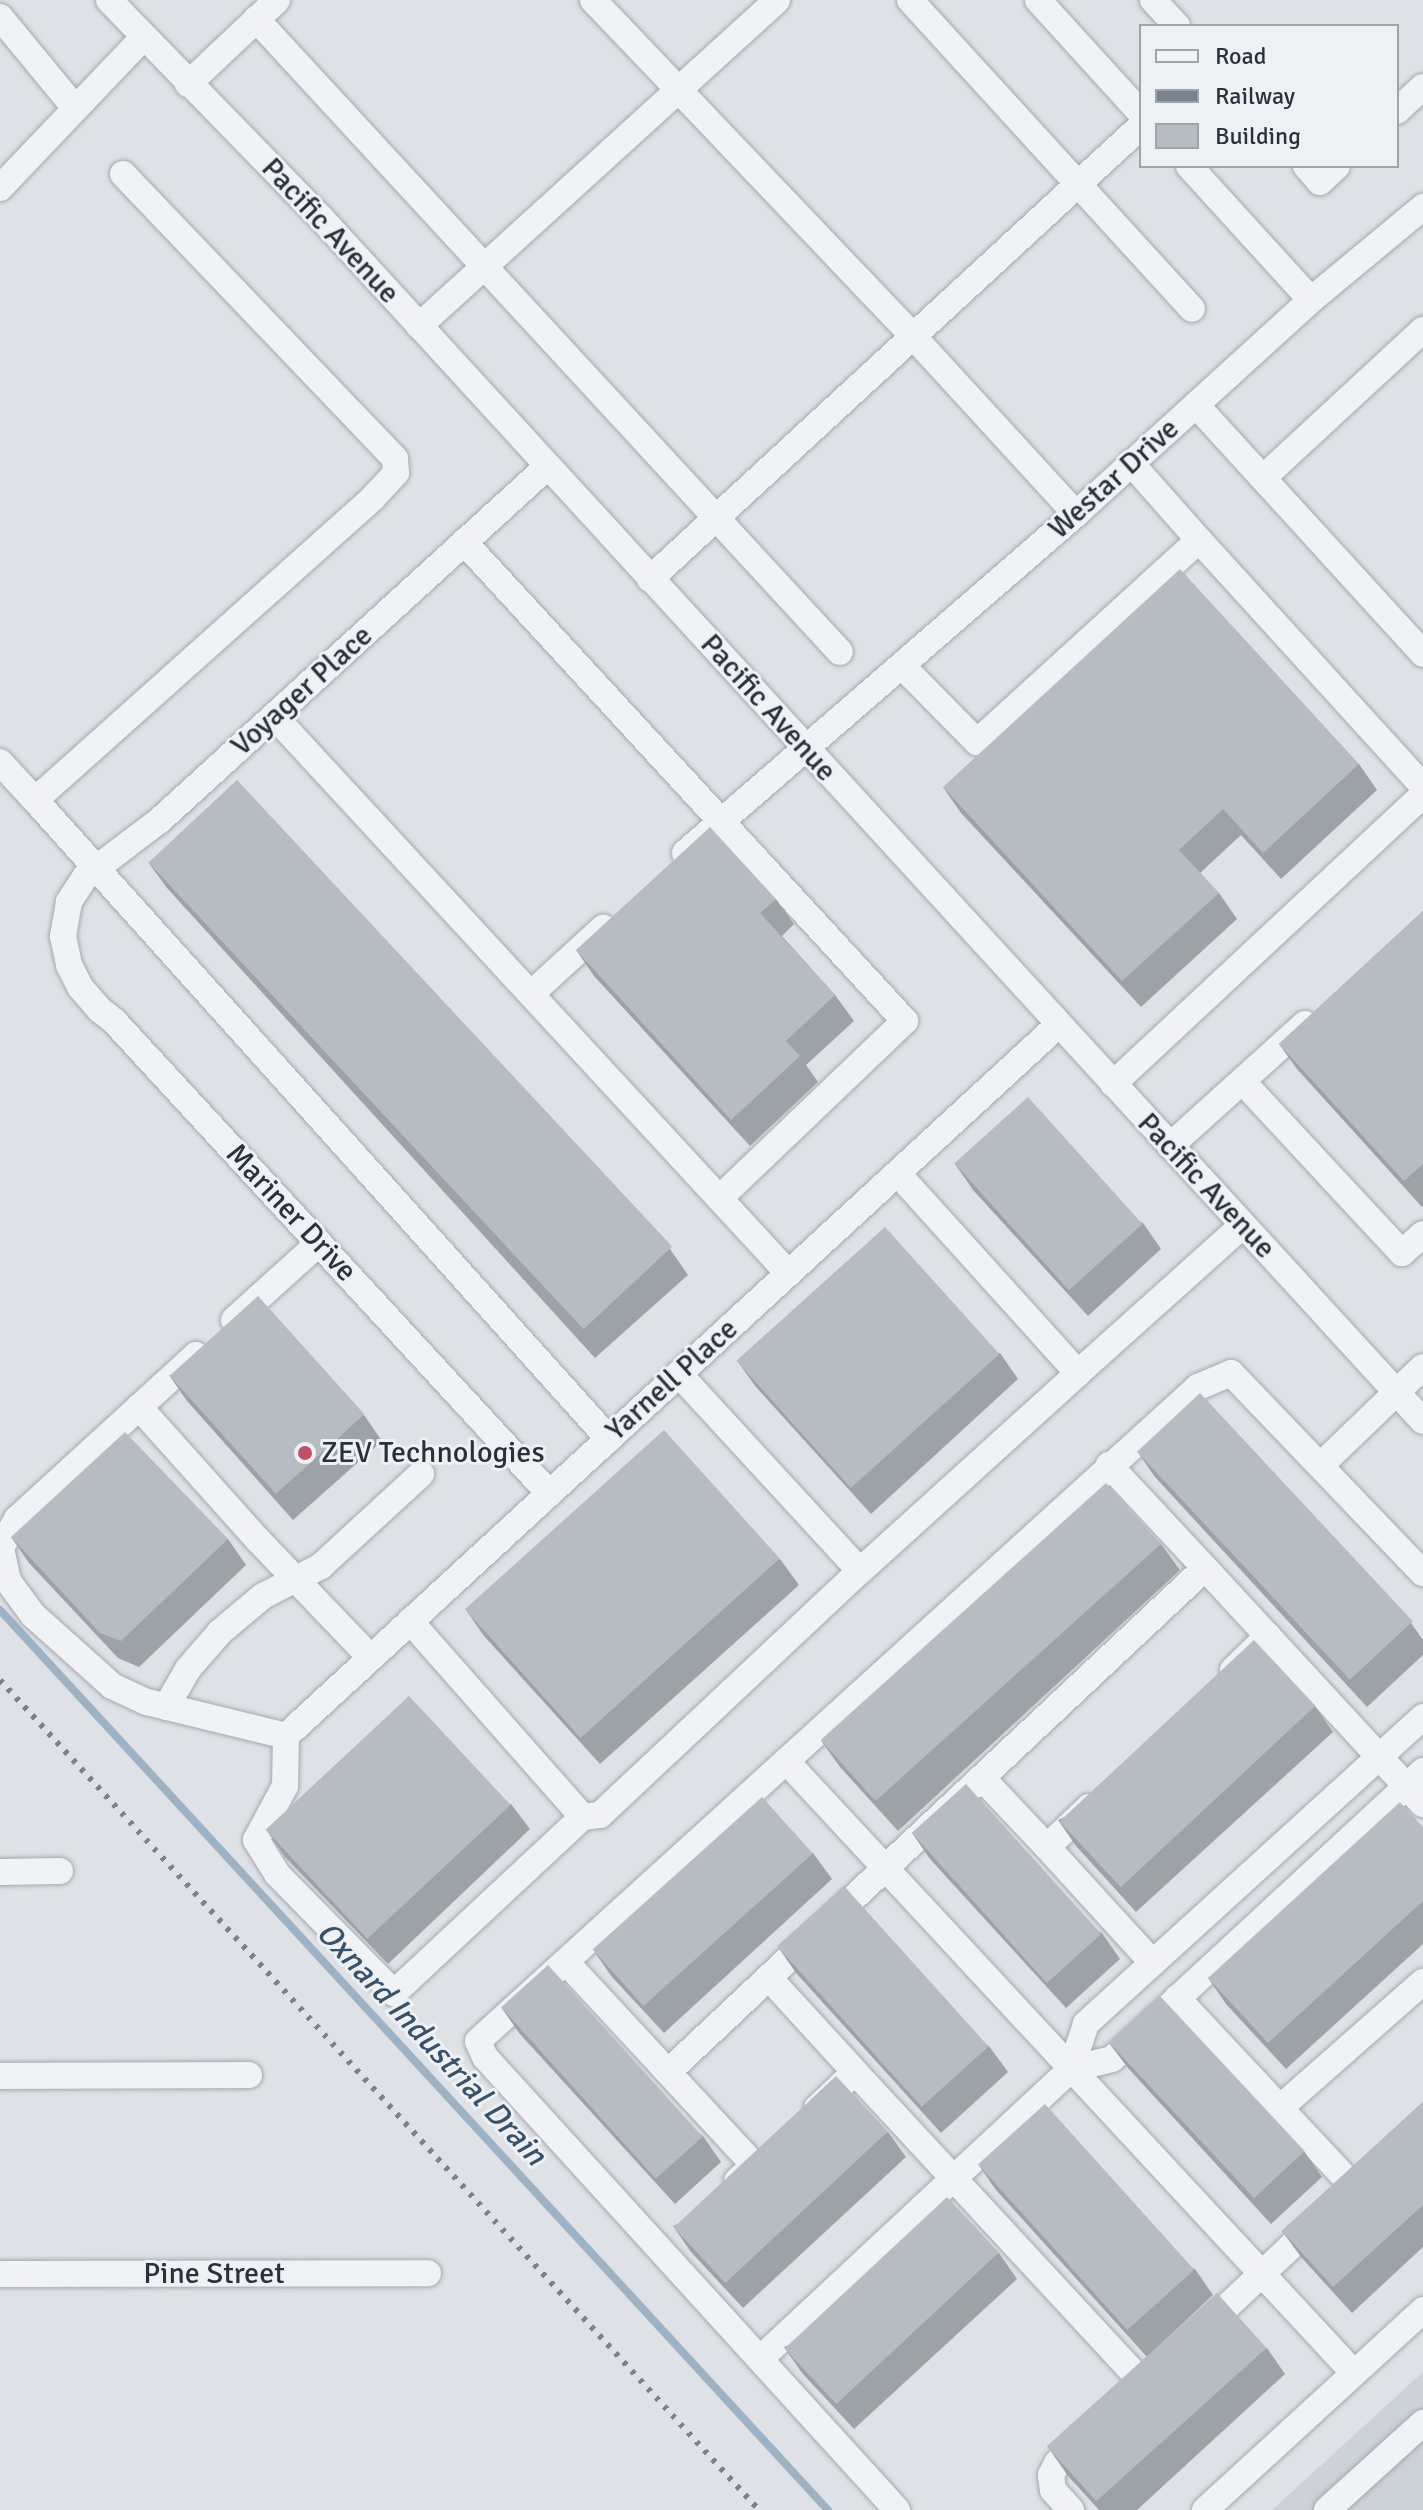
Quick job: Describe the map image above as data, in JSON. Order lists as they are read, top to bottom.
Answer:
{
  "streets": {
    "street": [
      "Pacific Avenue",
      "Westar Drive",
      "Voyager Place",
      "Mariner Drive",
      "Yarnell Place",
      "Pine Street"
    ]
  },
  "crossings": [
    ["Pacific Avenue", "Westar Drive"],
    ["Pacific Avenue", "Voyager Place"],
    ["Pacific Avenue", "Yarnell Place"],
    ["Voyager Place", "Mariner Drive"],
    ["Mariner Drive", "Yarnell Place"]
  ],
  "water": ["Oxnard Industrial Drain"],
  "places": ["ZEV Technologies"],
  "legend": ["Road", "Railway", "Building"]
}
